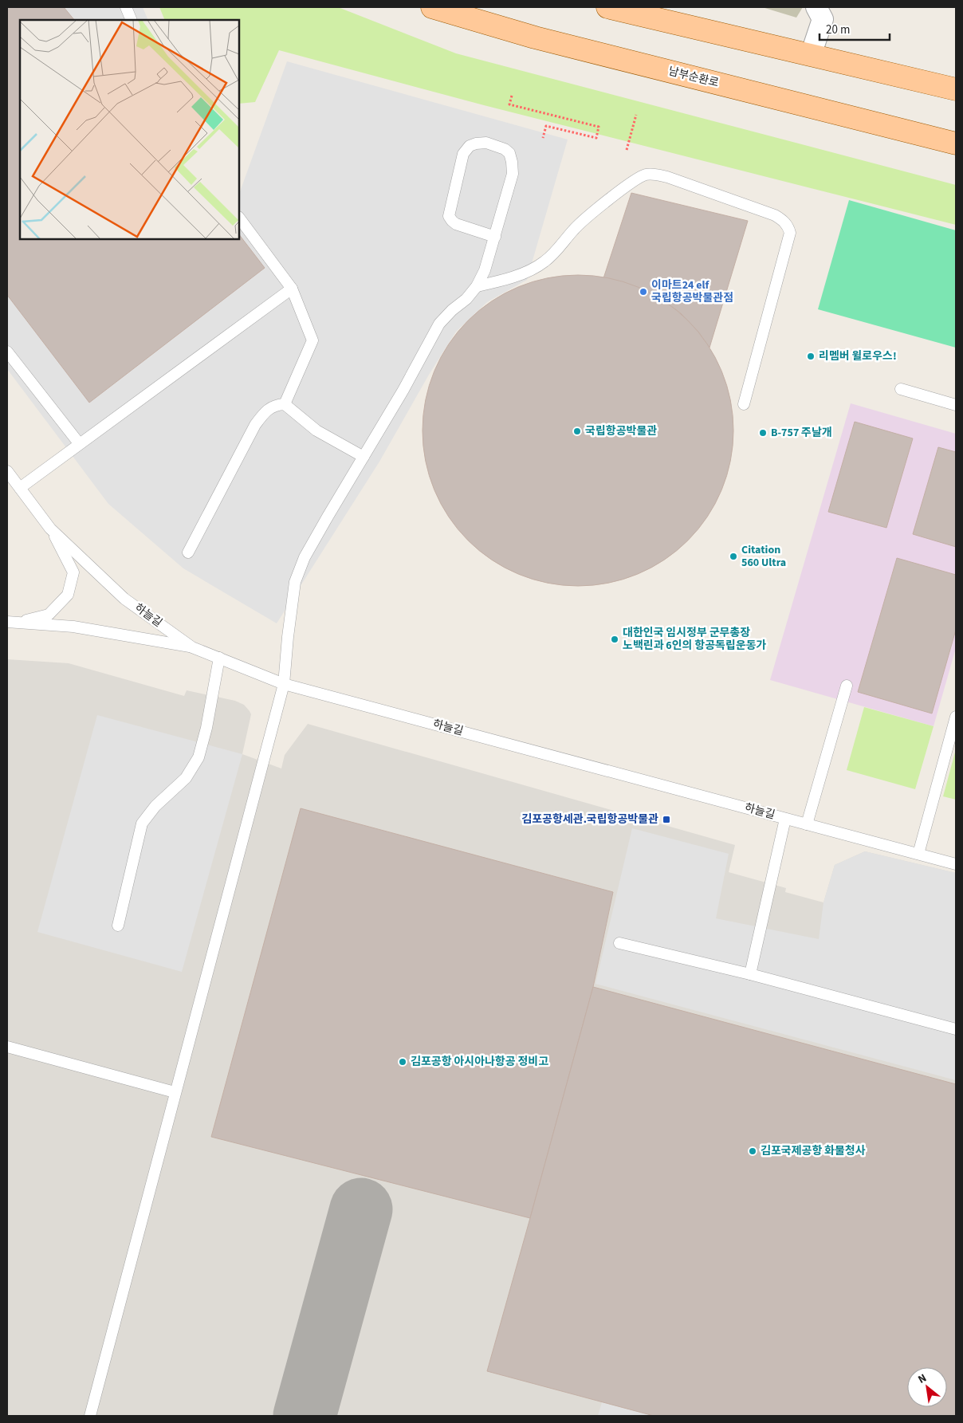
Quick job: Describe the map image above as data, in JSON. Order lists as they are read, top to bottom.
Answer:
{
  "streets": {
    "main road": ["남부순환로"],
    "lane": ["하늘길"]
  },
  "places": {
    "other": [
      "이마트24 elf 국립항공박물관점",
      "리멤버 윌로우스!",
      "국립항공박물관",
      "B-757 주날개",
      "Citation 560 Ultra",
      "대한인국 임시정부 군무총장 노백린과 6인의 항공독립운동가",
      "김포공항 아시아나항공 정비고",
      "김포국제공항 화물청사"
    ],
    "transit": ["김포공항세관.국립항공박물관"]
  },
  "scale_bar": "20 m",
  "north": "top left"
}
